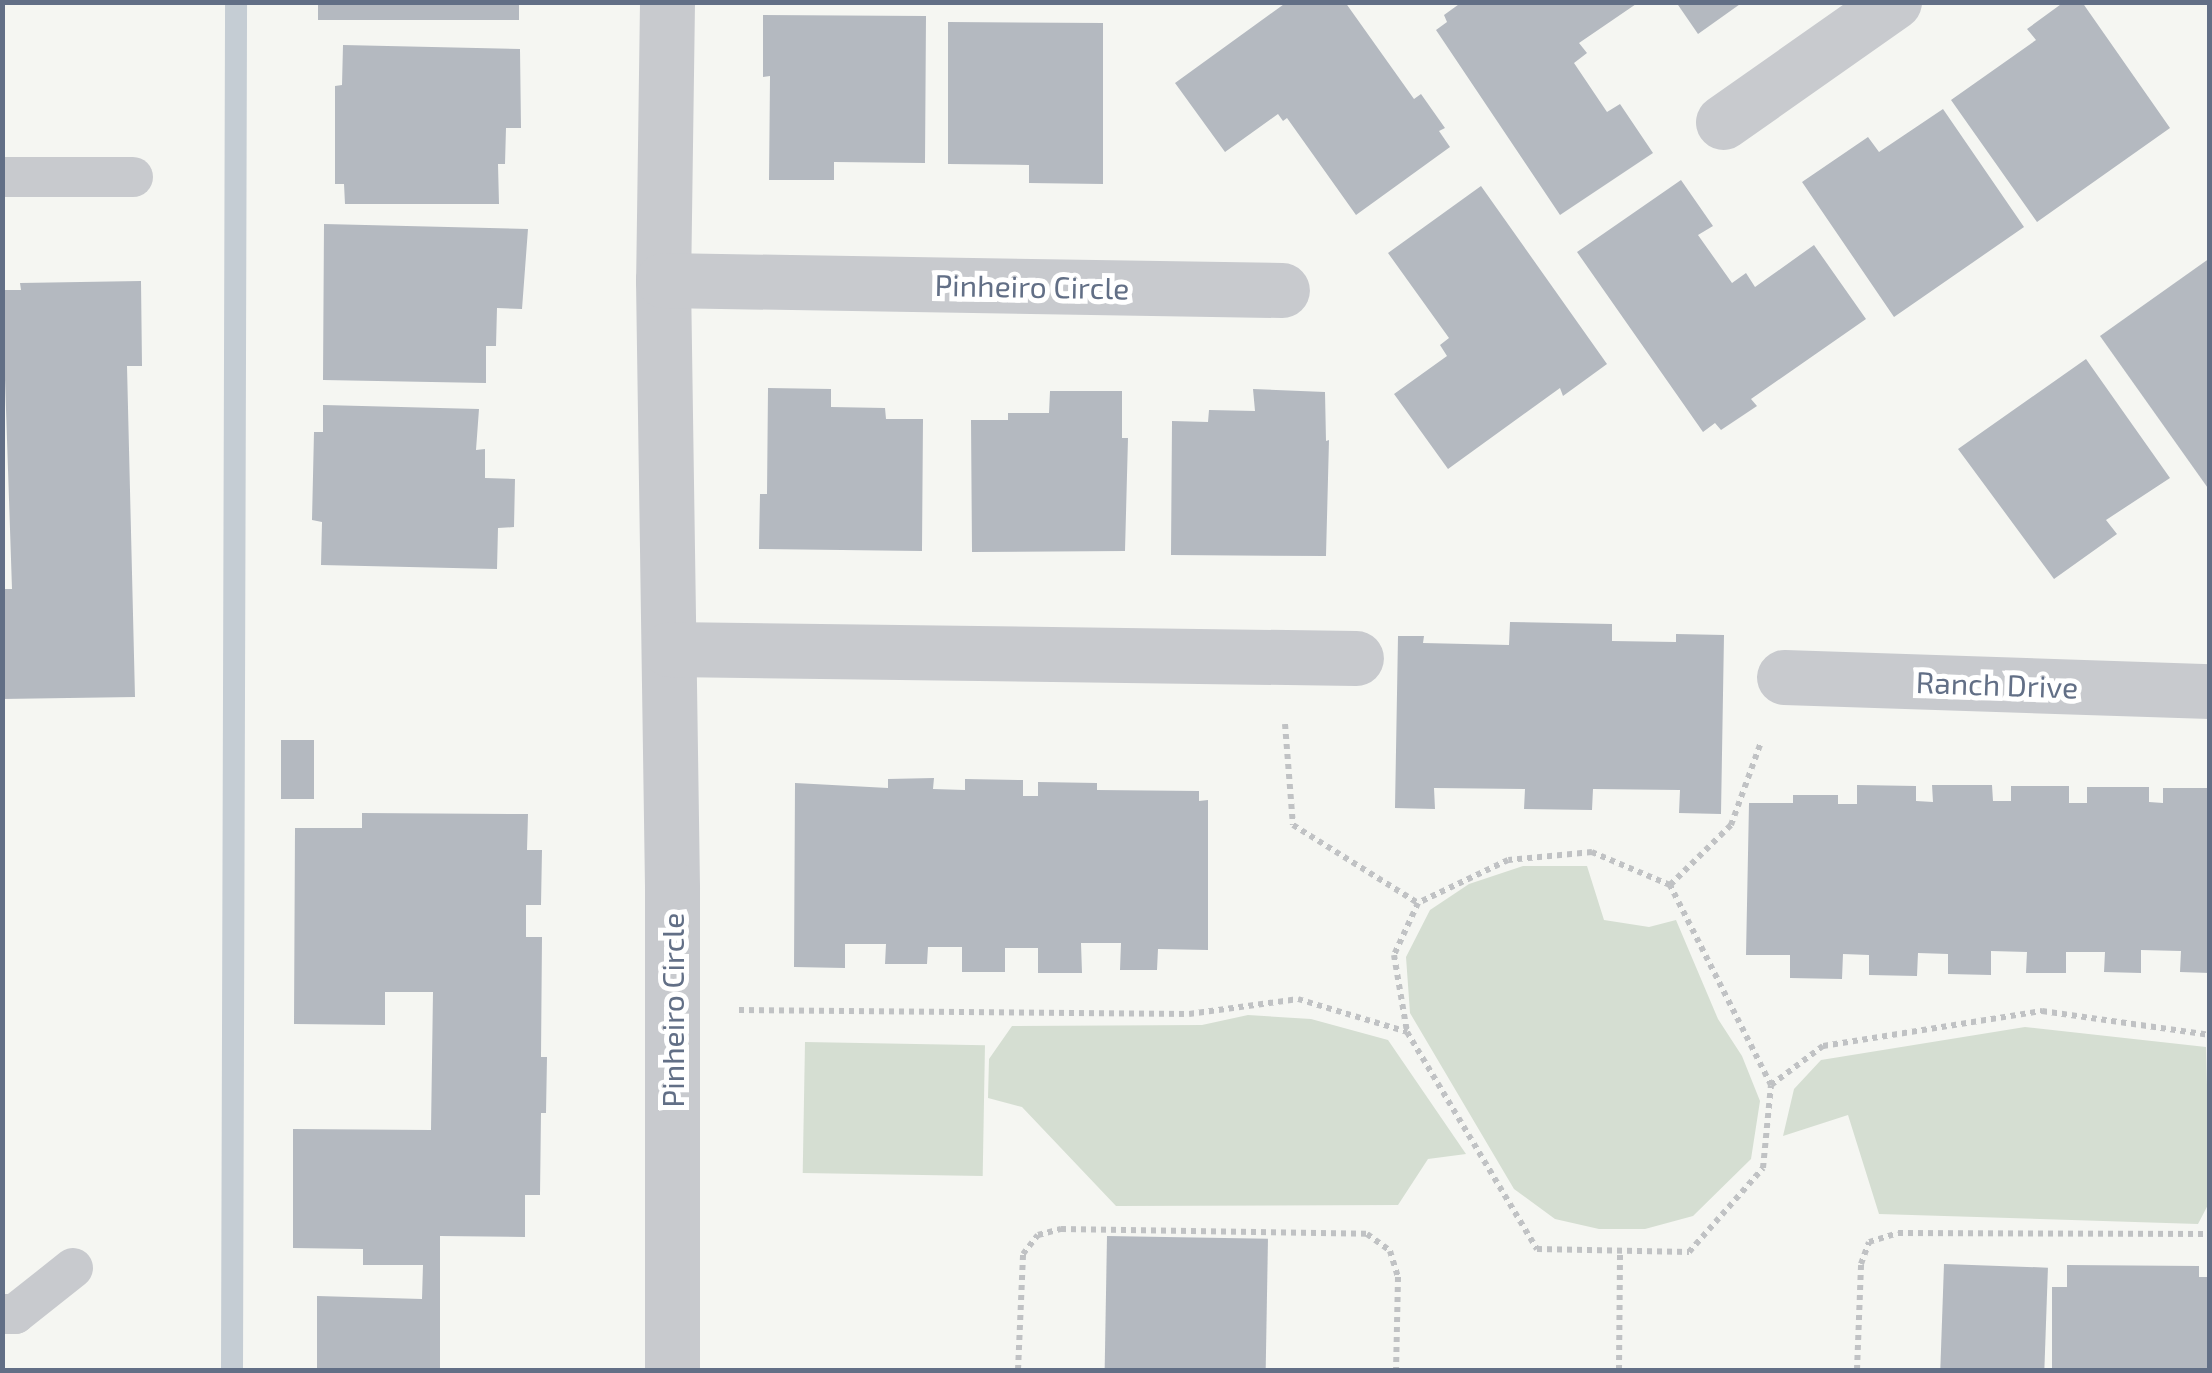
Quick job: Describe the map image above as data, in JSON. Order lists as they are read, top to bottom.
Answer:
{
  "streets": {
    "street": ["Pinheiro Circle", "Ranch Drive"]
  }
}
